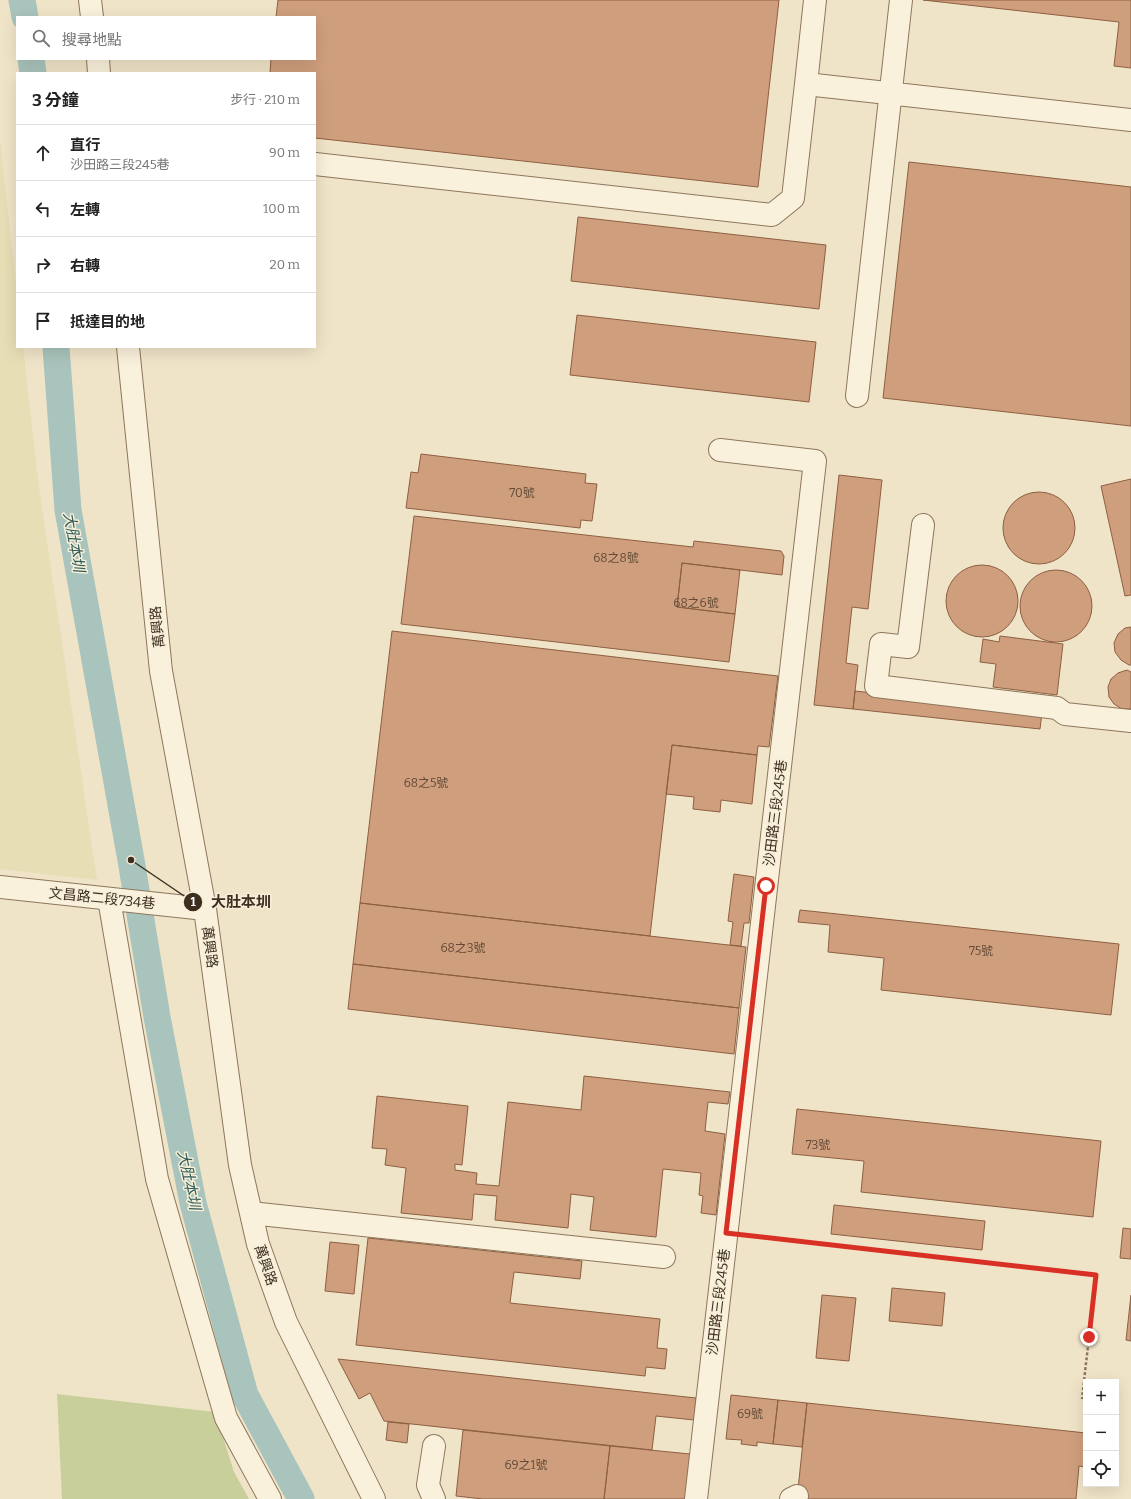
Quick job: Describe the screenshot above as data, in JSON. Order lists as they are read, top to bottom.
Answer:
{
  "streets": {
    "street": ["萬興路", "沙田路三段245巷", "文昌路二段734巷"]
  },
  "crossings": [
    ["萬興路", "文昌路二段734巷"]
  ],
  "water": ["大肚本圳"],
  "places": ["大肚本圳"],
  "house_numbers": [
    "70號",
    "68之8號",
    "68之6號",
    "68之5號",
    "68之3號",
    "75號",
    "73號",
    "69號",
    "69之1號"
  ],
  "page": {
    "search": "搜尋地點",
    "heading": ["3 分鐘", "步行 · 210 m"],
    "list": [
      ["直行", "沙田路三段245巷", "90 m"],
      ["左轉", "100 m"],
      ["右轉", "20 m"],
      "抵達目的地"
    ],
    "map_buttons": ["+", "−"]
  }
}
